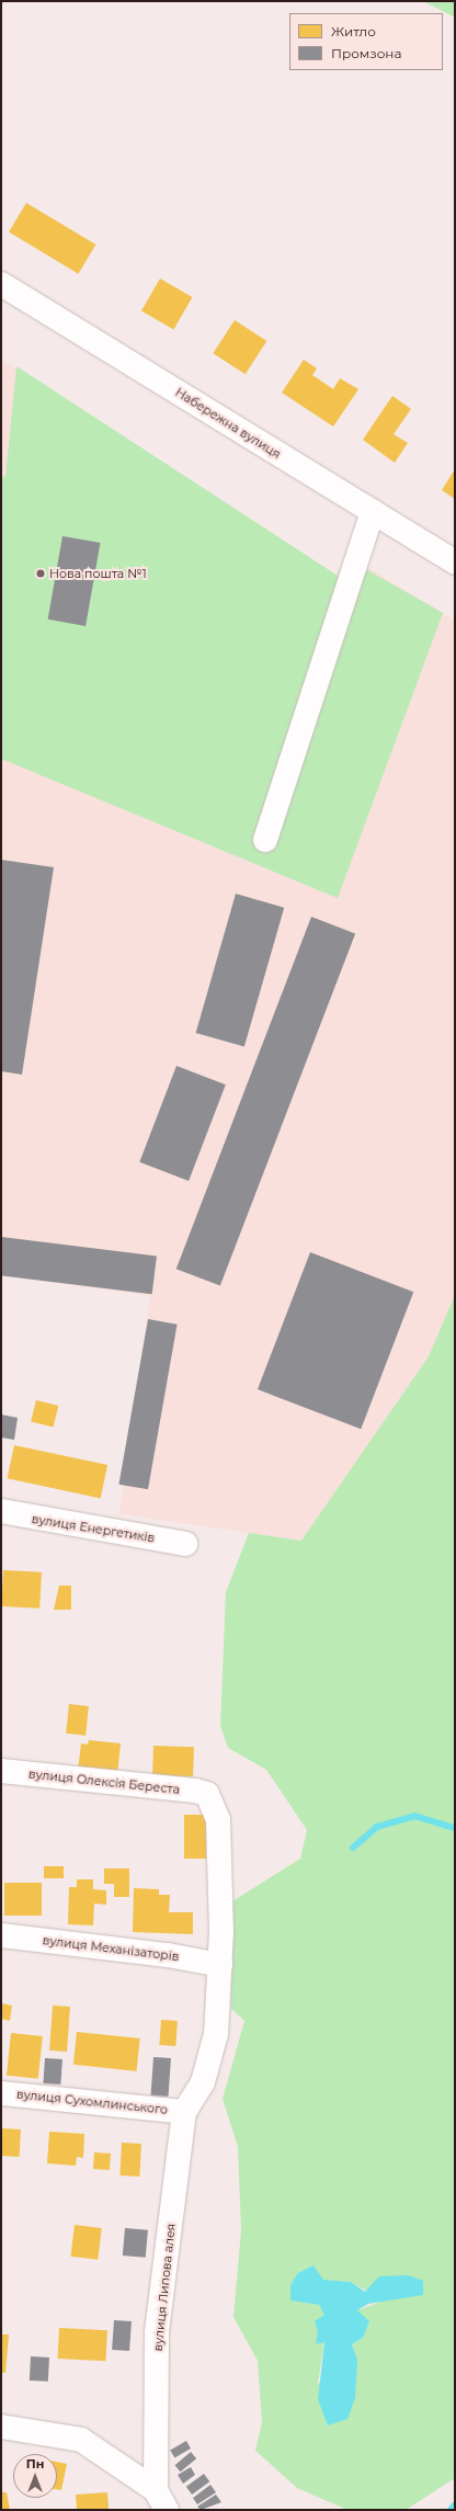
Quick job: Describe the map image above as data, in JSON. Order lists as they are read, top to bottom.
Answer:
{
  "streets": {
    "street": [
      "Набережна вулиця",
      "вулиця Енергетиків",
      "вулиця Олексія Береста",
      "вулиця Механізаторів",
      "вулиця Сухомлинського",
      "вулиця Липова алея"
    ]
  },
  "crossings": [
    ["вулиця Олексія Береста", "вулиця Механізаторів"],
    ["вулиця Сухомлинського", "вулиця Липова алея"]
  ],
  "places": ["Нова пошта №1"],
  "legend": ["Житло", "Промзона"],
  "north": "top"
}
